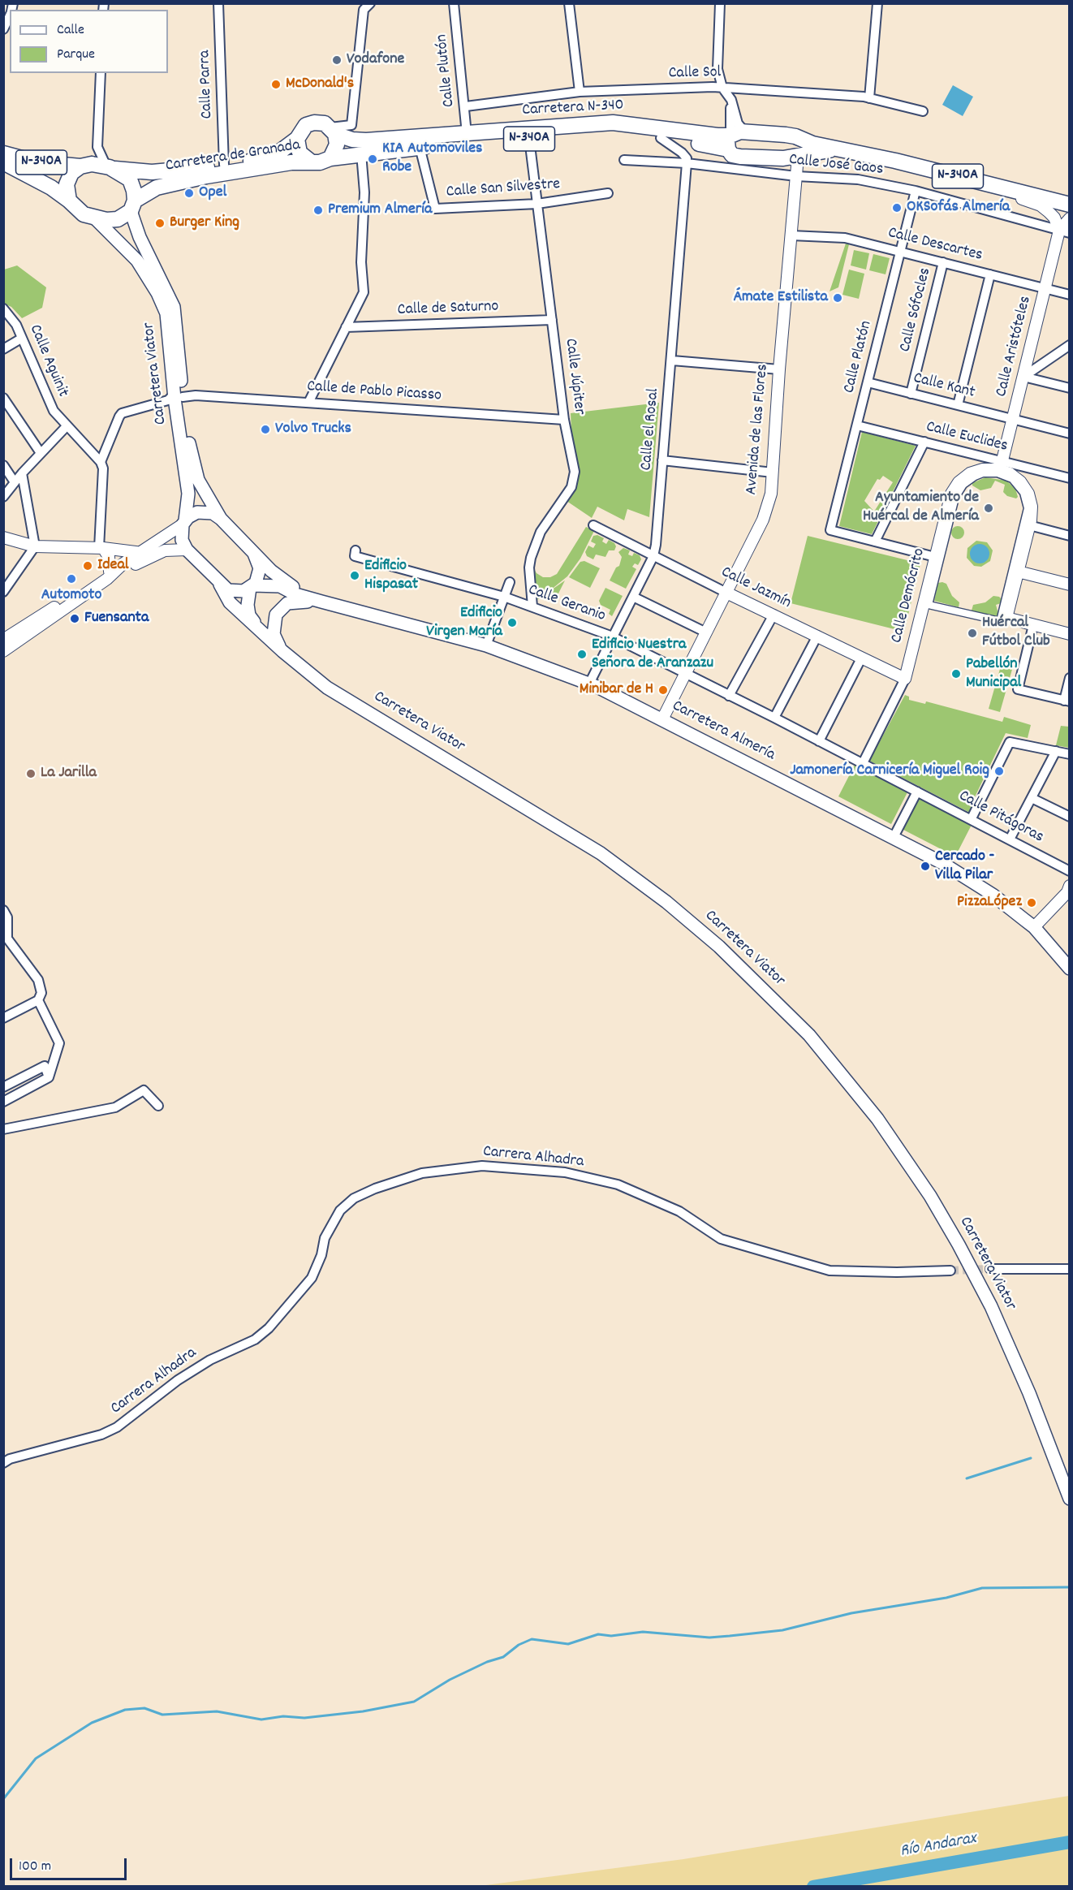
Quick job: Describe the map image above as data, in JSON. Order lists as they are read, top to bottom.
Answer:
{
  "streets": {
    "highway": ["Carretera N-340", "N-340A", "Carretera de Granada"],
    "main road": ["Carretera Viator", "Carretera Almería"],
    "street": [
      "Calle Plutón",
      "Calle Sol",
      "Calle Parra",
      "Calle José Gaos",
      "Calle San Silvestre",
      "Calle Descartes",
      "Calle de Saturno",
      "Calle Sófocles",
      "Calle Aristóteles",
      "Calle Platón",
      "Calle Aguinit",
      "Calle Júpiter",
      "Calle Kant",
      "Calle de Pablo Picasso",
      "Calle el Rosal",
      "Avenida de las Flores",
      "Calle Euclides",
      "Calle Jazmín",
      "Calle Demócrito",
      "Calle Geranio",
      "Calle Pitágoras",
      "Carrera Alhadra"
    ]
  },
  "crossings": [
    ["Calle Plutón", "Calle Sol"],
    ["Calle Plutón", "Carretera N-340"],
    ["Calle Parra", "Carretera de Granada"],
    ["Carretera N-340", "N-340A"],
    ["Carretera N-340", "Calle San Silvestre"],
    ["N-340A", "Carretera de Granada"],
    ["N-340A", "Calle San Silvestre"],
    ["N-340A", "Carretera Viator"],
    ["N-340A", "Calle Júpiter"],
    ["Carretera de Granada", "Carretera Viator"],
    ["Calle José Gaos", "Calle Aristóteles"],
    ["Calle José Gaos", "Calle Platón"],
    ["Calle José Gaos", "Calle el Rosal"],
    ["Calle José Gaos", "Avenida de las Flores"],
    ["Calle San Silvestre", "Calle Júpiter"],
    ["Calle Descartes", "Calle Sófocles"],
    ["Calle Descartes", "Calle Aristóteles"],
    ["Calle Descartes", "Calle Platón"],
    ["Calle Descartes", "Avenida de las Flores"],
    ["Calle de Saturno", "Calle Júpiter"],
    ["Calle Sófocles", "Calle Kant"],
    ["Calle Aristóteles", "Calle Kant"],
    ["Calle Aristóteles", "Calle Euclides"],
    ["Calle Platón", "Calle Kant"],
    ["Calle Platón", "Calle Euclides"],
    ["Carretera Viator", "Calle de Pablo Picasso"],
    ["Carretera Viator", "Carretera Almería"],
    ["Calle Júpiter", "Calle de Pablo Picasso"],
    ["Calle Júpiter", "Calle Geranio"],
    ["Calle el Rosal", "Calle Jazmín"],
    ["Calle el Rosal", "Calle Geranio"],
    ["Calle el Rosal", "Carretera Almería"],
    ["Avenida de las Flores", "Calle Jazmín"],
    ["Avenida de las Flores", "Calle Geranio"],
    ["Avenida de las Flores", "Carretera Almería"],
    ["Calle Jazmín", "Calle Demócrito"],
    ["Calle Geranio", "Calle Pitágoras"]
  ],
  "water": ["Río Andarax"],
  "places": [
    "Vodafone",
    "McDonald's",
    "KIA Automoviles Robe",
    "Opel",
    "OKSofás Almería",
    "Premium Almería",
    "Burger King",
    "Ámate Estilista",
    "Volvo Trucks",
    "Ayuntamiento de Huércal de Almería",
    "Ideal",
    "Edificio Hispasat",
    "Automoto",
    "Fuensanta",
    "Edificio Virgen María",
    "Huércal Fútbol Club",
    "Edificio Nuestra Señora de Aranzazu",
    "Pabellón Municipal",
    "Minibar de H",
    "Jamonería Carnicería Miguel Roig",
    "La Jarilla",
    "Cercado - Villa Pilar",
    "PizzaLópez"
  ],
  "legend": ["Calle", "Parque"],
  "scale_bar": "100 m"
}
